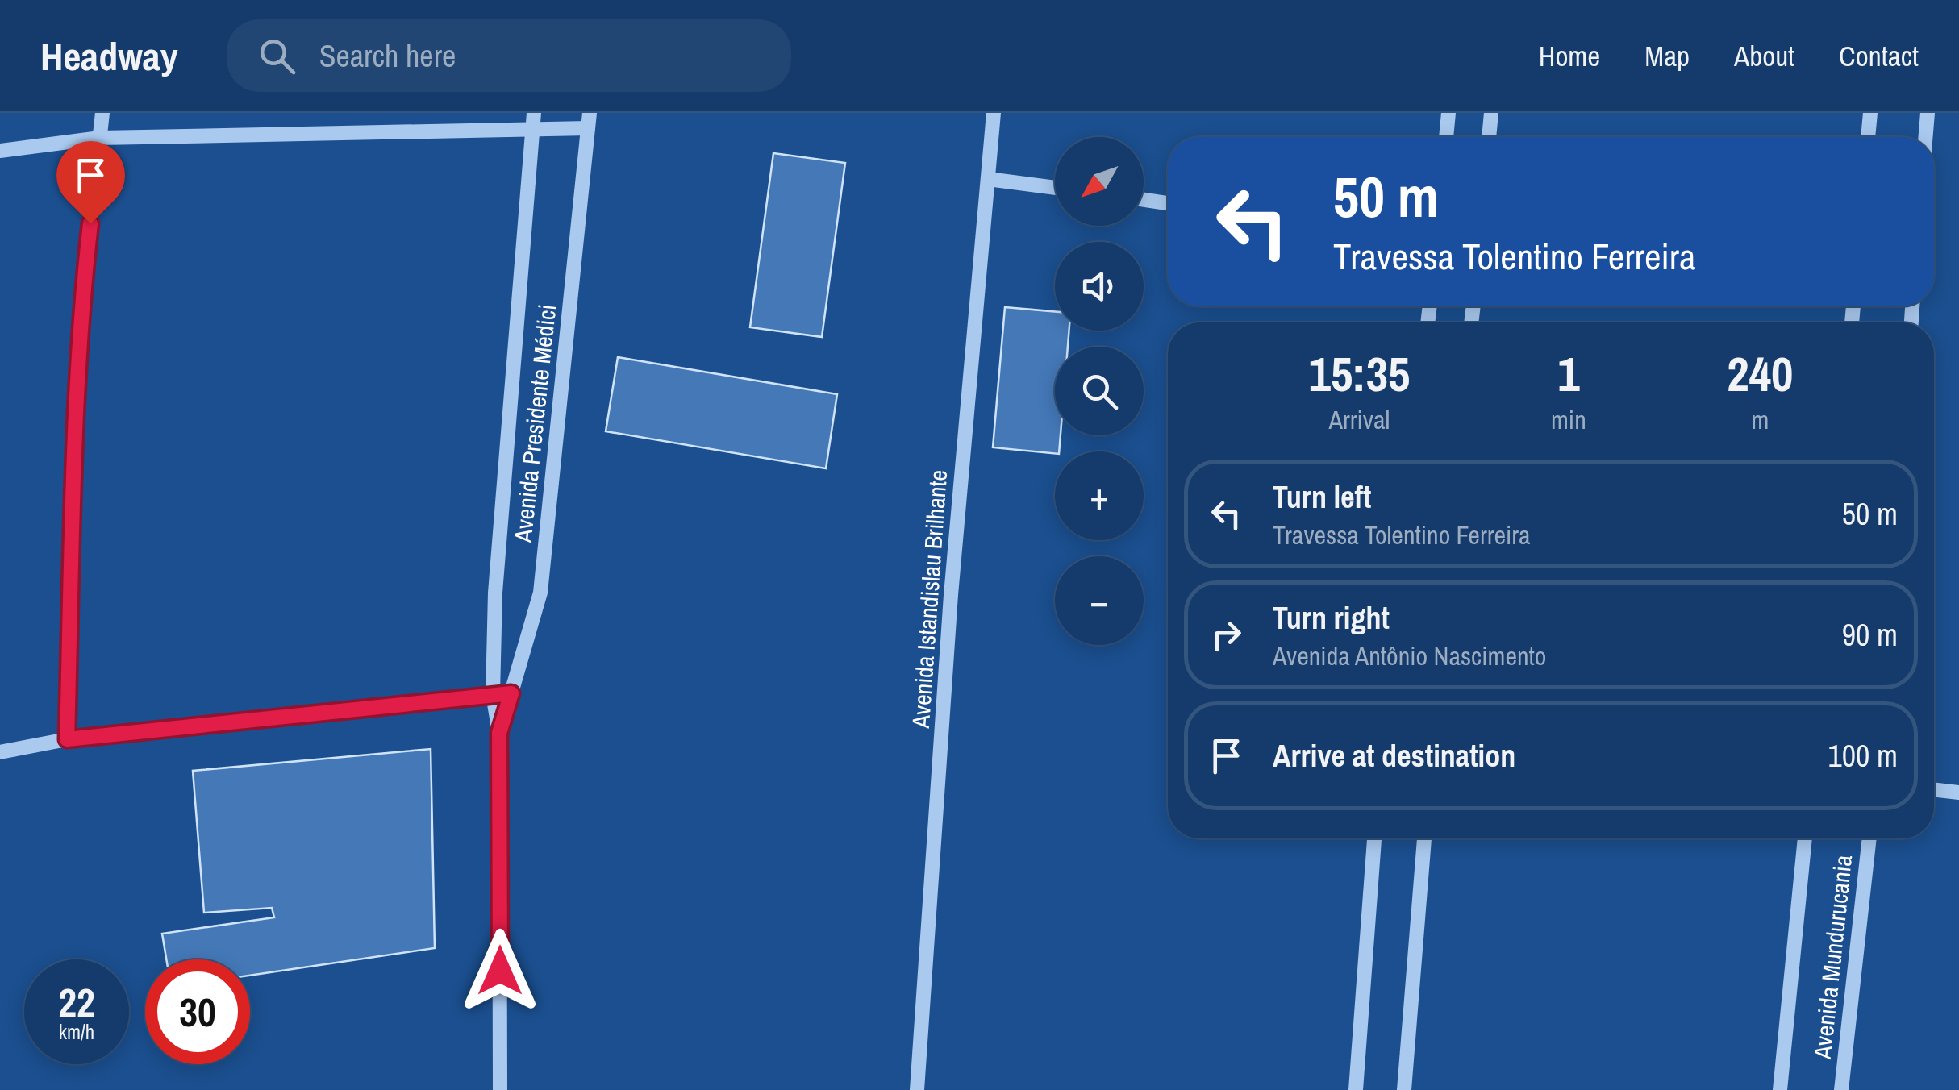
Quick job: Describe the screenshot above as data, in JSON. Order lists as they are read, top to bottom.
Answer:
{
  "streets": {
    "street": ["Avenida Presidente Médici", "Avenida Istandislau Brilhante", "Avenida Mundurucania"]
  },
  "north": "bottom left",
  "page": {
    "header": "Headway",
    "search": "Search here",
    "nav": [
      "Home",
      "Map",
      "About",
      "Contact"
    ],
    "map_buttons": ["+", "−"],
    "turn": ["50 m", "Travessa Tolentino Ferreira"],
    "eta": [
      "15:35",
      "Arrival",
      "1",
      "min",
      "240",
      "m"
    ],
    "list": [
      {
        "name": "Turn left",
        "note": "Travessa Tolentino Ferreira",
        "value": "50 m"
      },
      {
        "name": "Turn right",
        "note": "Avenida Antônio Nascimento",
        "value": "90 m"
      },
      {
        "name": "Arrive at destination",
        "value": "100 m"
      }
    ],
    "speed": "22 km/h",
    "limit": "30"
  }
}
